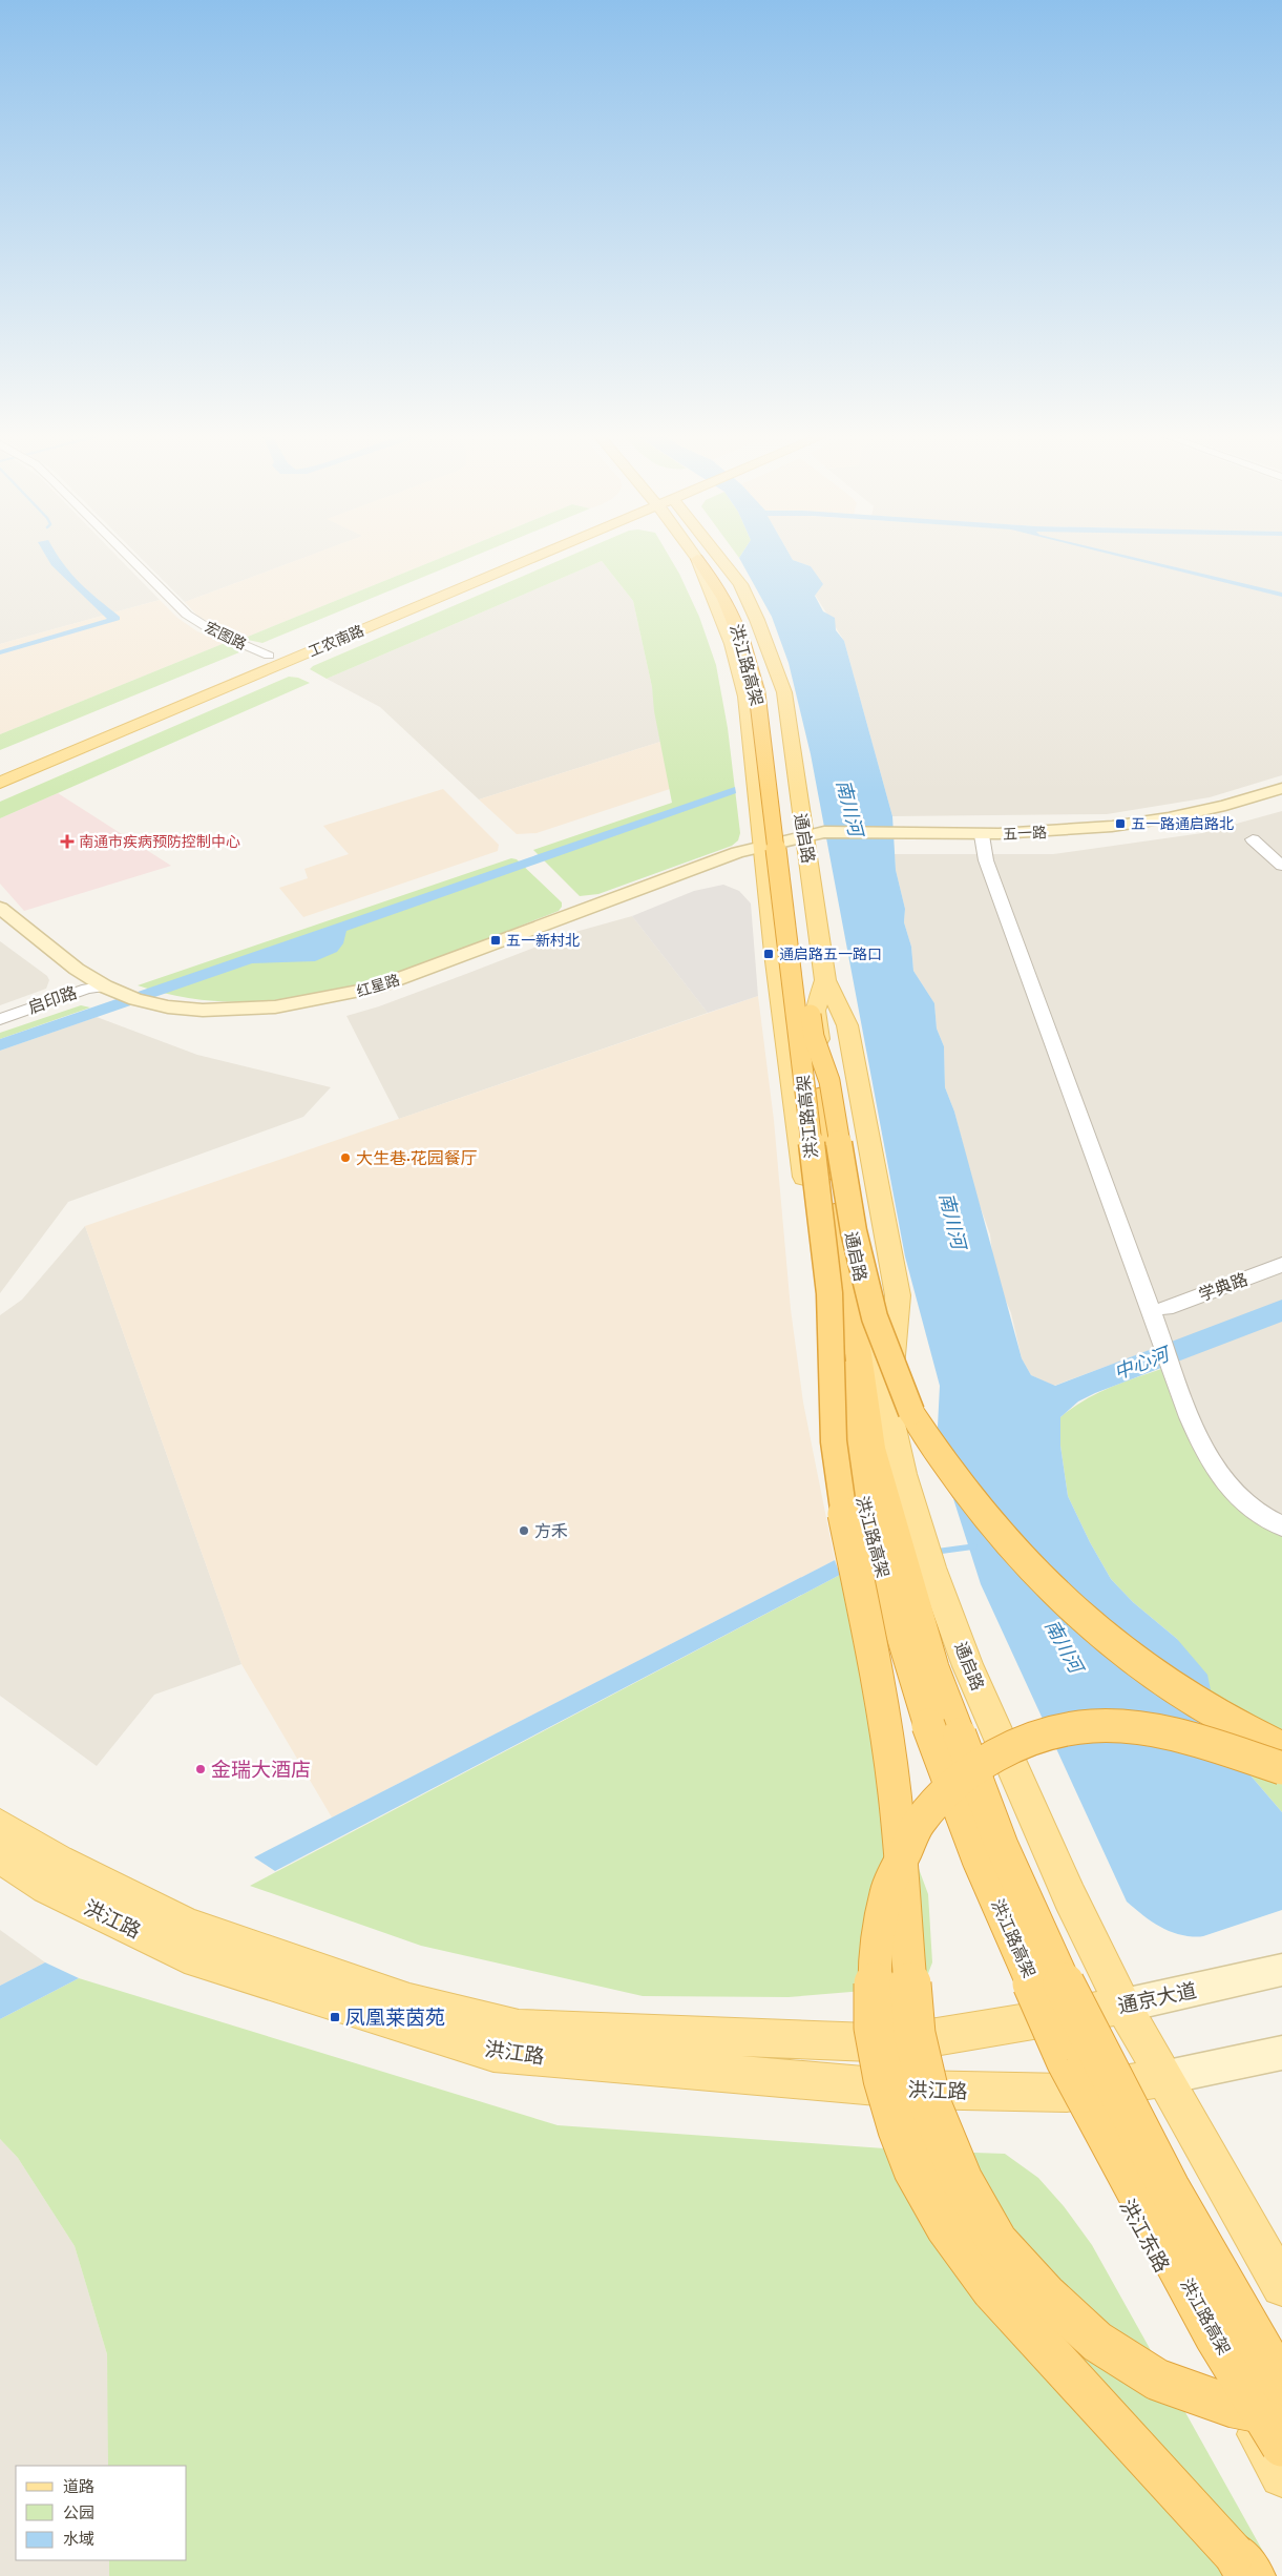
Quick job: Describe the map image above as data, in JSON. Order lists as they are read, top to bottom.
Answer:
{
  "streets": {
    "highway": ["洪江路高架"],
    "main road": [
      "工农南路",
      "五一路",
      "通启路",
      "红星路",
      "洪江路",
      "通京大道",
      "洪江东路"
    ],
    "street": ["宏图路", "启印路", "学典路"]
  },
  "crossings": [
    ["宏图路", "工农南路"],
    ["洪江路高架", "通启路"],
    ["五一路", "通启路"],
    ["五一路", "红星路"],
    ["通启路", "通京大道"],
    ["红星路", "启印路"],
    ["洪江路", "通京大道"],
    ["洪江路", "洪江东路"],
    ["通京大道", "洪江东路"]
  ],
  "water": ["南川河", "中心河"],
  "places": {
    "transit": [
      "五一路通启路北",
      "五一新村北",
      "通启路五一路口",
      "凤凰莱茵苑"
    ],
    "health": ["南通市疾病预防控制中心"],
    "other": ["大生巷·花园餐厅", "方禾", "金瑞大酒店"]
  },
  "legend": ["道路", "公园", "水域"]
}
